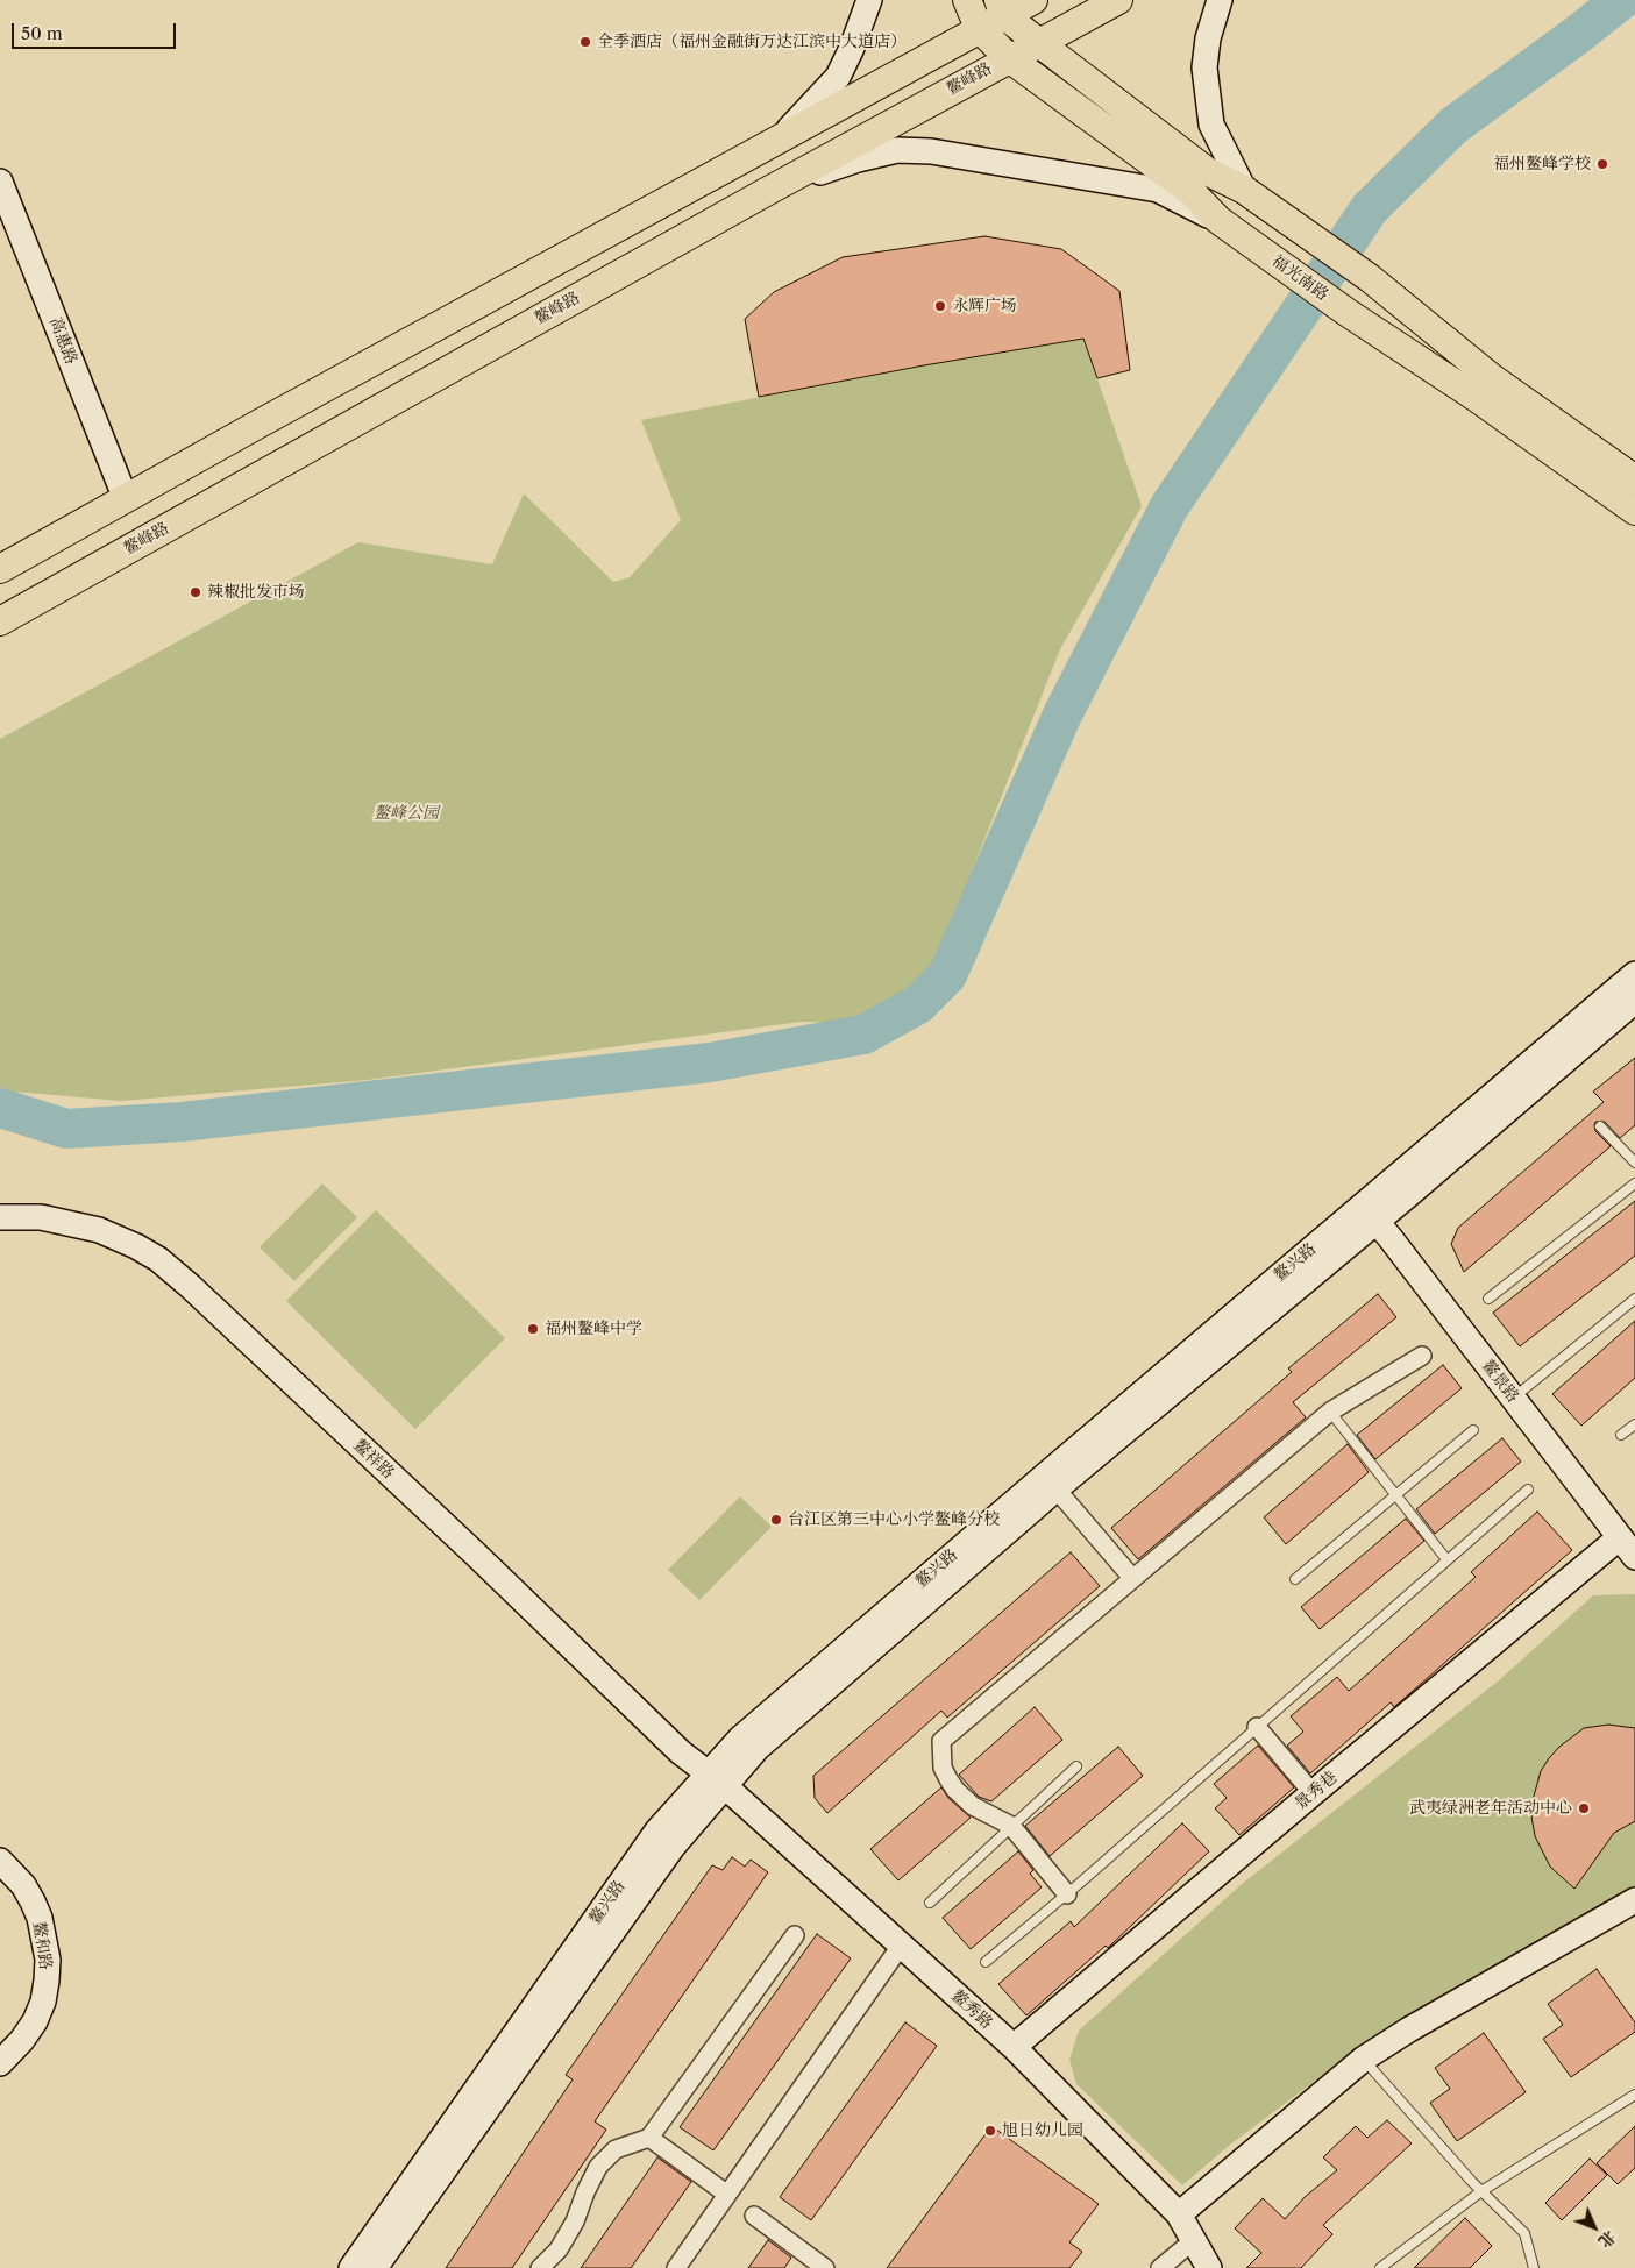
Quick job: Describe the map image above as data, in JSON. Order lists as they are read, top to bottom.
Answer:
{
  "streets": {
    "main road": ["鳌峰路", "福光南路"],
    "street": [
      "高惠路",
      "鳌兴路",
      "鳌景路",
      "鳌祥路",
      "景秀巷",
      "鳌和路",
      "鳌秀路"
    ]
  },
  "crossings": [
    ["鳌峰路", "福光南路"],
    ["鳌兴路", "鳌景路"],
    ["鳌兴路", "鳌祥路"],
    ["鳌兴路", "鳌秀路"],
    ["鳌景路", "景秀巷"],
    ["鳌祥路", "鳌秀路"],
    ["景秀巷", "鳌秀路"]
  ],
  "parks": ["鳌峰公园"],
  "places": [
    "全季酒店（福州金融街万达江滨中大道店）",
    "福州鳌峰学校",
    "永辉广场",
    "辣椒批发市场",
    "福州鳌峰中学",
    "台江区第三中心小学鳌峰分校",
    "武夷绿洲老年活动中心",
    "旭日幼儿园"
  ],
  "scale_bar": "50 m",
  "north": "bottom right"
}
